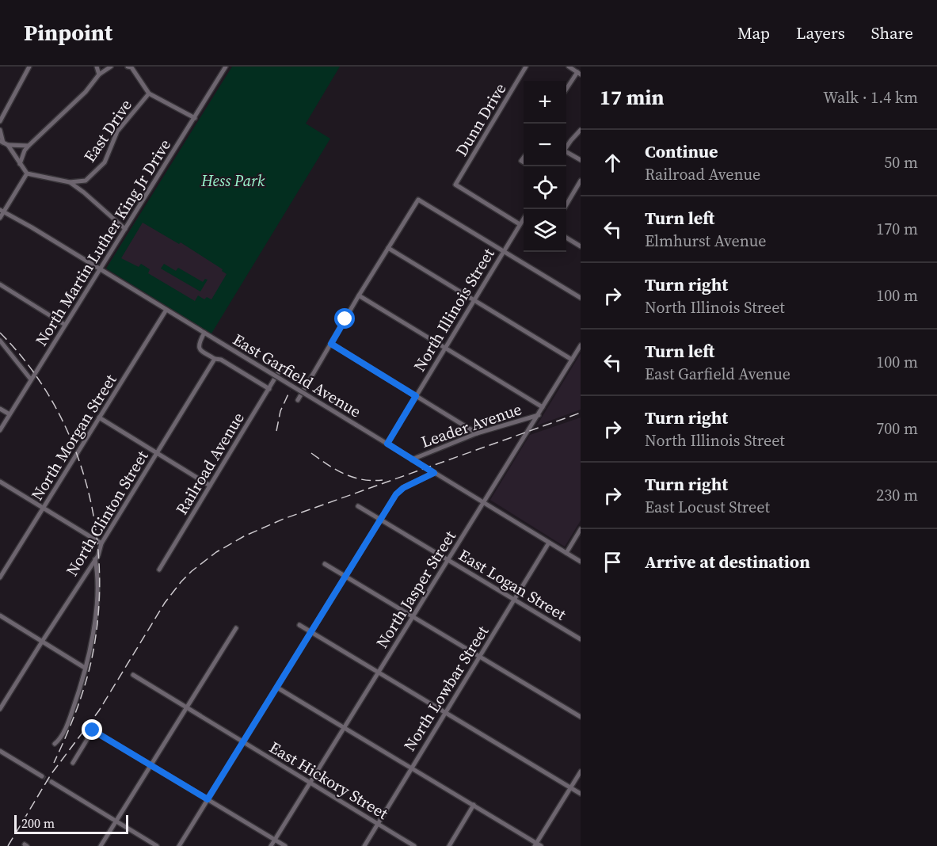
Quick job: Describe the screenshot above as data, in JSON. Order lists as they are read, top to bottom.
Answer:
{
  "streets": {
    "street": [
      "Dunn Drive",
      "East Drive",
      "North Martin Luther King Jr Drive",
      "North Illinois Street",
      "East Garfield Avenue",
      "Leader Avenue",
      "North Morgan Street",
      "Railroad Avenue",
      "North Clinton Street",
      "East Logan Street",
      "North Jasper Street",
      "North Lowbar Street",
      "East Hickory Street"
    ]
  },
  "crossings": [
    ["Dunn Drive", "North Illinois Street"],
    ["North Martin Luther King Jr Drive", "East Garfield Avenue"],
    ["North Illinois Street", "East Garfield Avenue"],
    ["East Garfield Avenue", "Leader Avenue"],
    ["East Garfield Avenue", "North Morgan Street"],
    ["East Garfield Avenue", "North Jasper Street"],
    ["East Garfield Avenue", "North Lowbar Street"],
    ["Leader Avenue", "North Jasper Street"],
    ["East Logan Street", "North Jasper Street"],
    ["East Logan Street", "North Lowbar Street"],
    ["North Jasper Street", "East Hickory Street"],
    ["North Lowbar Street", "East Hickory Street"]
  ],
  "parks": ["Hess Park"],
  "scale_bar": "200 m",
  "page": {
    "header": "Pinpoint",
    "nav": ["Map", "Layers", "Share"],
    "heading": ["17 min", "Walk · 1.4 km"],
    "map_buttons": ["+", "−"],
    "list": [
      ["Continue", "Railroad Avenue", "50 m"],
      ["Turn left", "Elmhurst Avenue", "170 m"],
      ["Turn right", "North Illinois Street", "100 m"],
      ["Turn left", "East Garfield Avenue", "100 m"],
      ["Turn right", "North Illinois Street", "700 m"],
      ["Turn right", "East Locust Street", "230 m"],
      "Arrive at destination"
    ],
    "scale": "200 m"
  }
}
